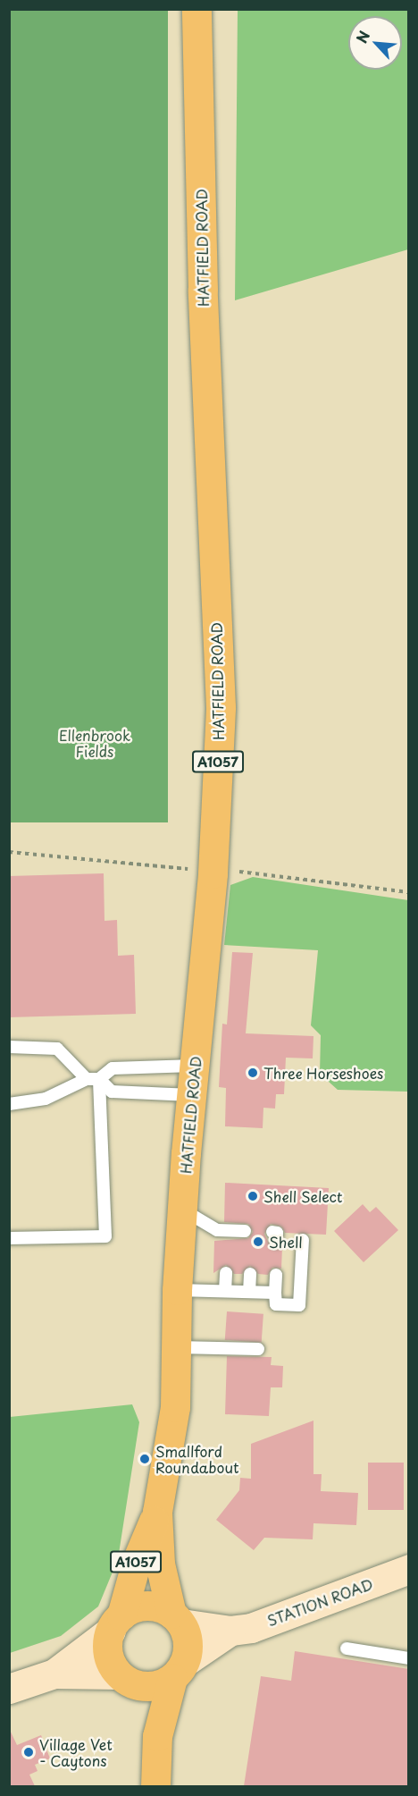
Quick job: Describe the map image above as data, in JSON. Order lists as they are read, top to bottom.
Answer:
{
  "streets": {
    "main road": ["HATFIELD ROAD", "A1057"],
    "street": ["STATION ROAD"]
  },
  "crossings": [
    ["HATFIELD ROAD", "STATION ROAD"]
  ],
  "parks": ["Ellenbrook Fields"],
  "places": [
    "Three Horseshoes",
    "Shell Select",
    "Shell",
    "Smallford Roundabout",
    "Village Vet - Caytons"
  ],
  "north": "top left"
}
